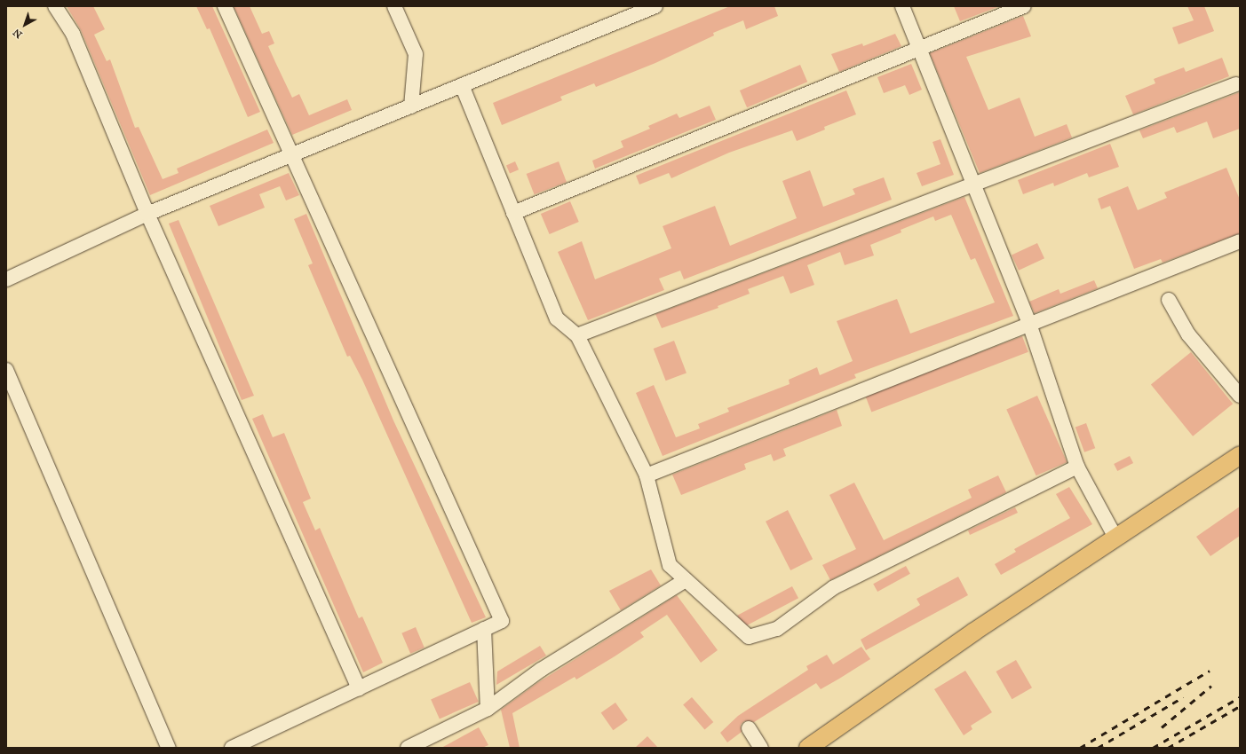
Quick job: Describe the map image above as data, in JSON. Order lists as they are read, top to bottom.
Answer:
{
  "north": "bottom left"
}
